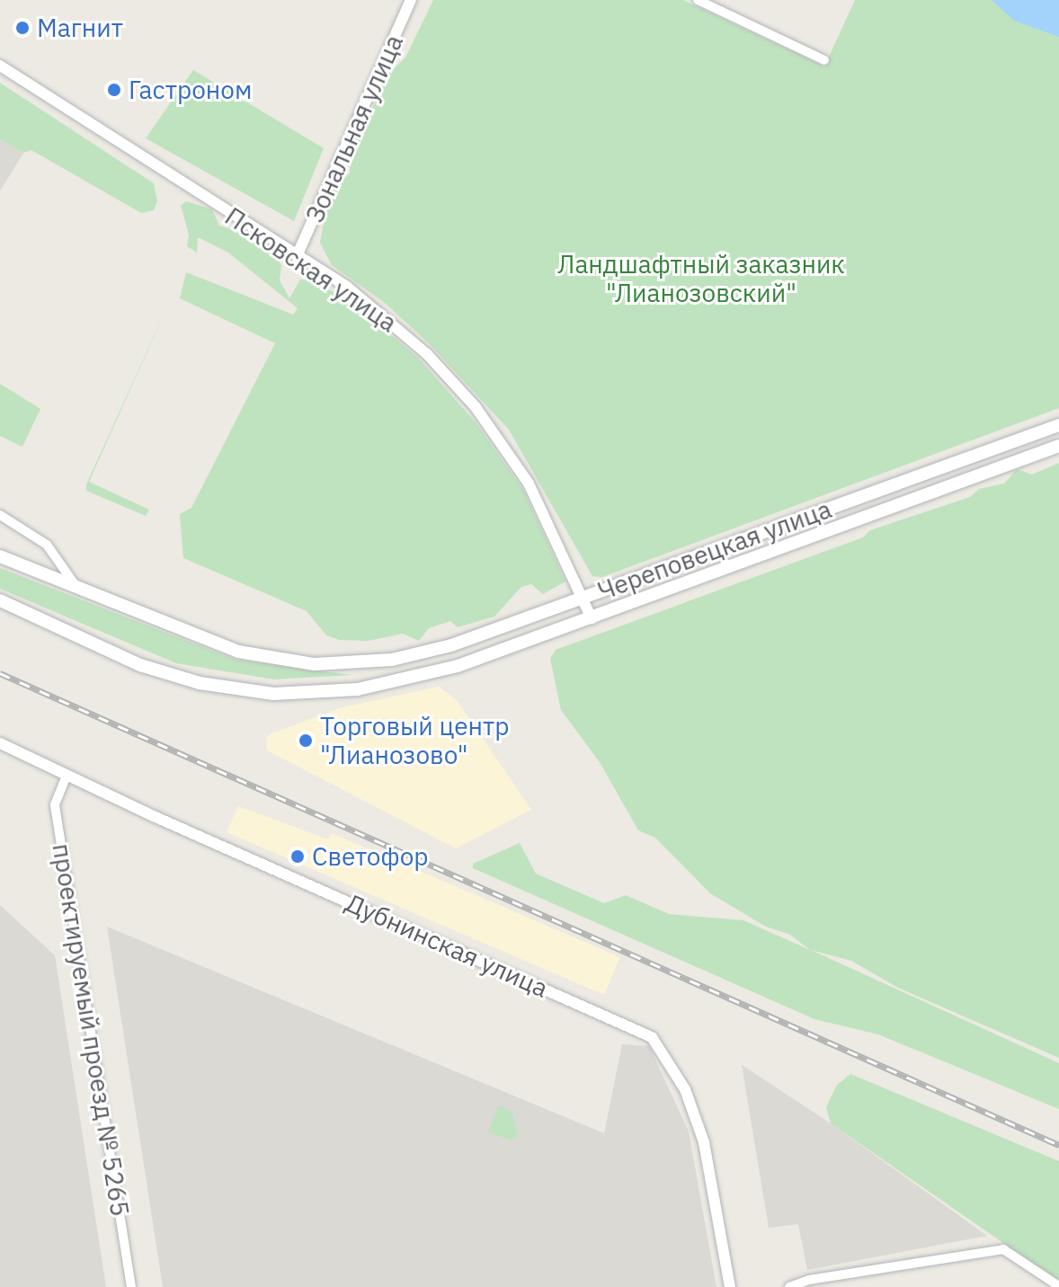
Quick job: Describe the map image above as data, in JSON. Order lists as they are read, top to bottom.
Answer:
{
  "streets": {
    "main road": ["Череповецкая улица"],
    "street": [
      "Зональная улица",
      "Псковская улица",
      "Дубнинская улица",
      "проектируемый проезд № 5265"
    ]
  },
  "crossings": [
    ["Зональная улица", "Псковская улица"],
    ["Псковская улица", "Череповецкая улица"],
    ["Дубнинская улица", "проектируемый проезд № 5265"]
  ],
  "parks": ["Ландшафтный заказник \"Лианозовский\""],
  "places": [
    "Магнит",
    "Гастроном",
    "Торговый центр \"Лианозово\"",
    "Светофор"
  ]
}
